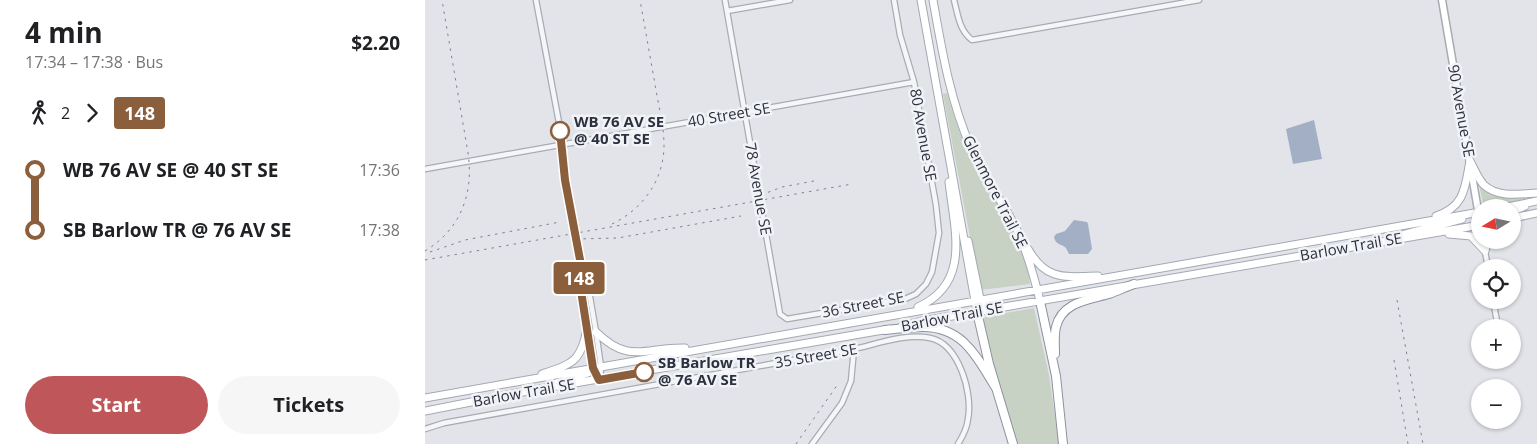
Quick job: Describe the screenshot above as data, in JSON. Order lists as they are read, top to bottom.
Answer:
{
  "streets": {
    "highway": ["Glenmore Trail SE"],
    "main road": ["Barlow Trail SE"],
    "street": [
      "90 Avenue SE",
      "40 Street SE",
      "80 Avenue SE",
      "78 Avenue SE",
      "36 Street SE",
      "35 Street SE"
    ]
  },
  "crossings": [
    ["40 Street SE", "80 Avenue SE"],
    ["40 Street SE", "78 Avenue SE"],
    ["80 Avenue SE", "36 Street SE"],
    ["78 Avenue SE", "36 Street SE"],
    ["Glenmore Trail SE", "Barlow Trail SE"]
  ],
  "places": ["WB 76 AV SE @ 40 ST SE", "SB Barlow TR @ 76 AV SE"],
  "lines": ["bus line 148"],
  "north": "left",
  "page": {
    "heading": ["4 min", "17:34 – 17:38 · Bus", "$2.20"],
    "on_map": "148",
    "legs": ["2", "148"],
    "list": [
      {
        "name": "WB 76 AV SE @ 40 ST SE",
        "value": "17:36"
      },
      {
        "name": "SB Barlow TR @ 76 AV SE",
        "value": "17:38"
      }
    ],
    "map_buttons": ["+", "−"],
    "buttons": ["Start", "Tickets"]
  }
}
